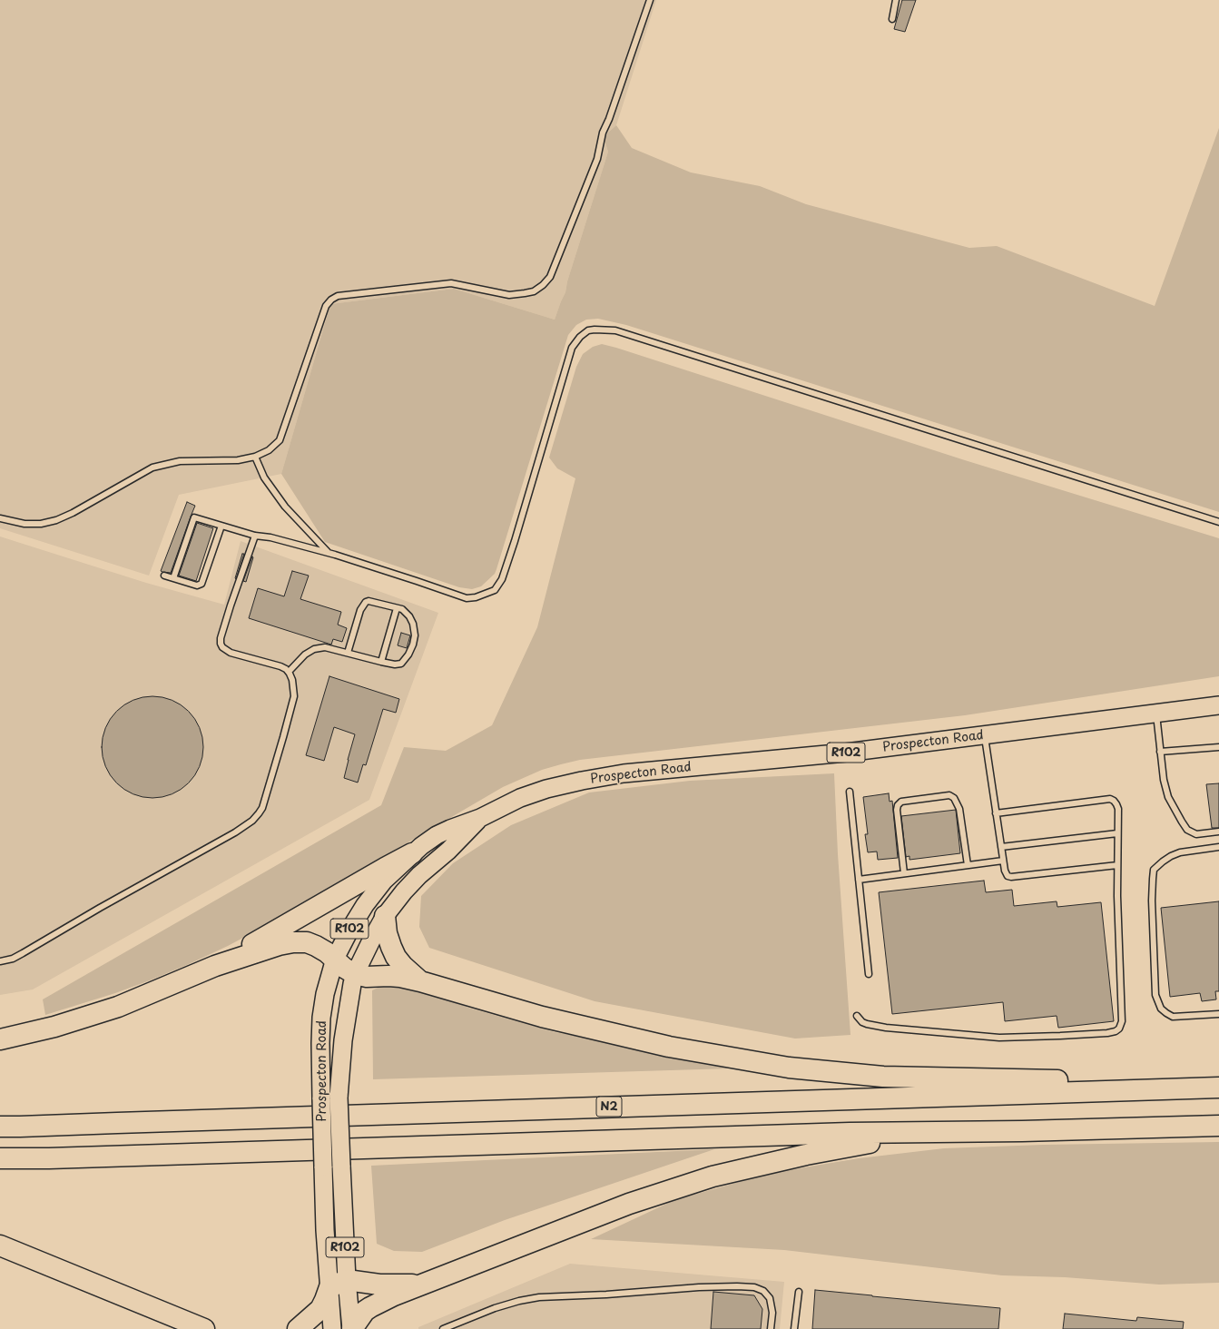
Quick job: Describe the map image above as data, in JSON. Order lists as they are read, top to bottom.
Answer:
{
  "streets": {
    "highway": ["N2"],
    "main road": ["Prospecton Road", "R102"]
  }
}
